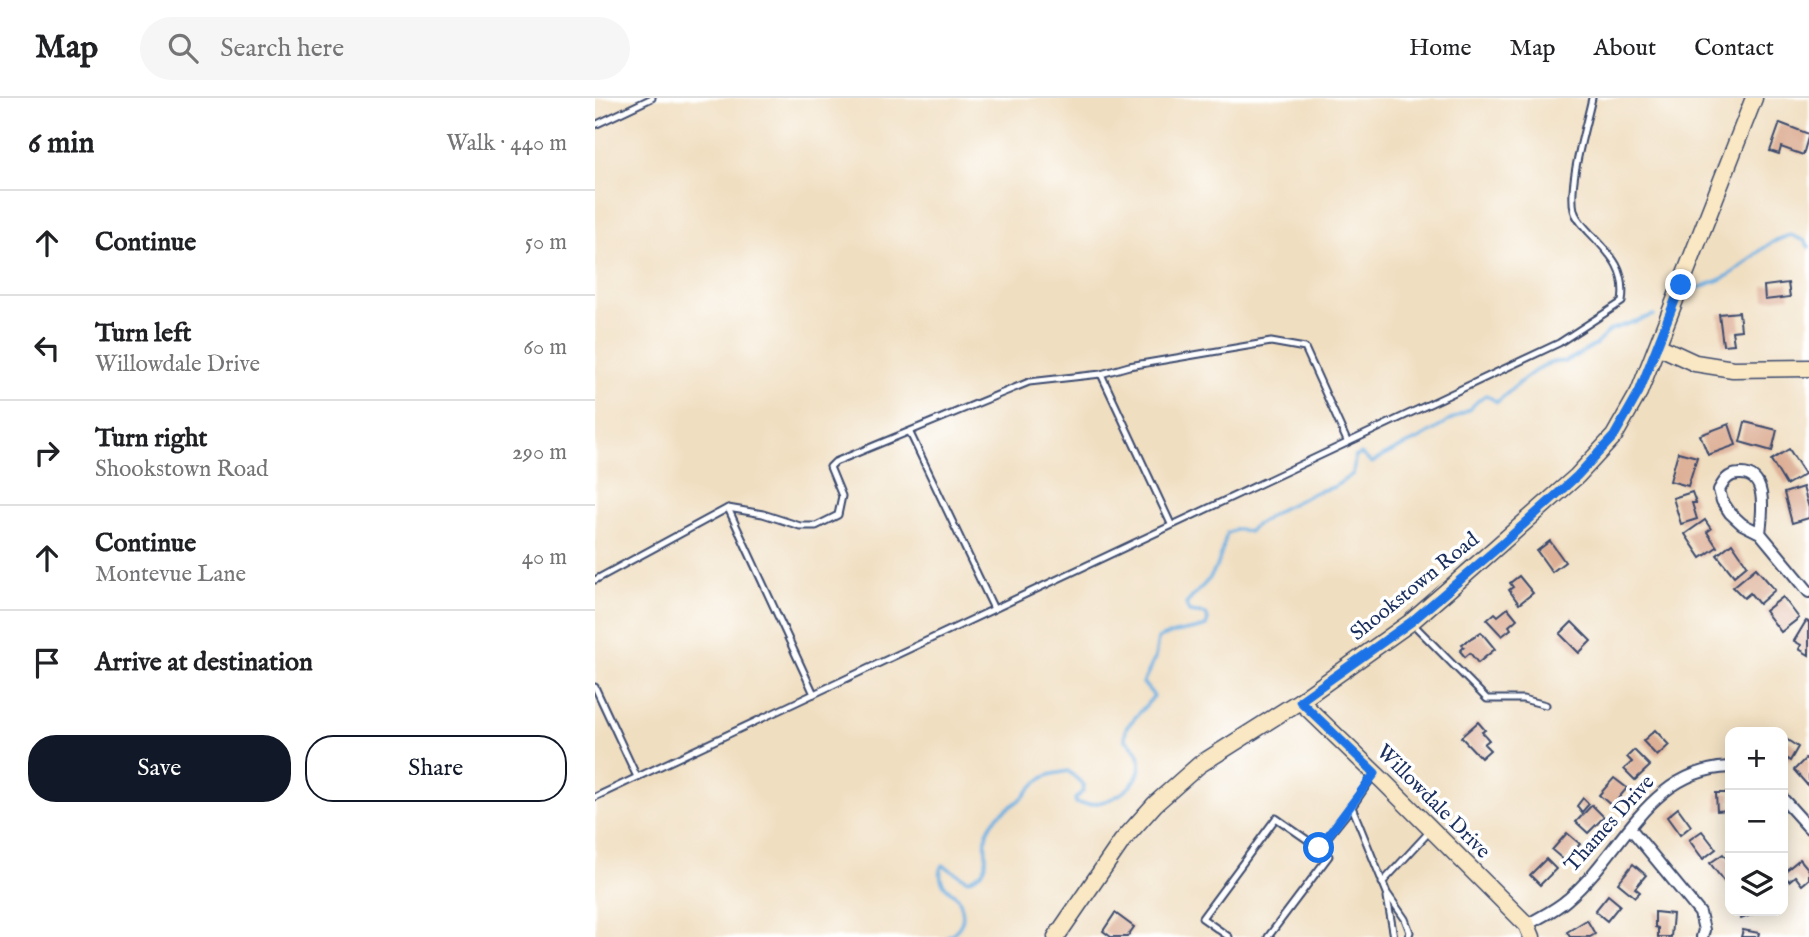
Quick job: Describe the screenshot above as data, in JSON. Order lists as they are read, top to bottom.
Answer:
{
  "streets": {
    "street": ["Shookstown Road", "Willowdale Drive", "Thames Drive"]
  },
  "crossings": [
    ["Shookstown Road", "Willowdale Drive"],
    ["Willowdale Drive", "Thames Drive"]
  ],
  "page": {
    "header": "Map",
    "search": "Search here",
    "nav": [
      "Home",
      "Map",
      "About",
      "Contact"
    ],
    "heading": ["6 min", "Walk · 440 m"],
    "list": [
      ["Continue", "50 m"],
      ["Turn left", "Willowdale Drive", "60 m"],
      ["Turn right", "Shookstown Road", "290 m"],
      ["Continue", "Montevue Lane", "40 m"],
      "Arrive at destination"
    ],
    "buttons": ["Save", "Share"],
    "map_buttons": ["+", "−"]
  }
}
